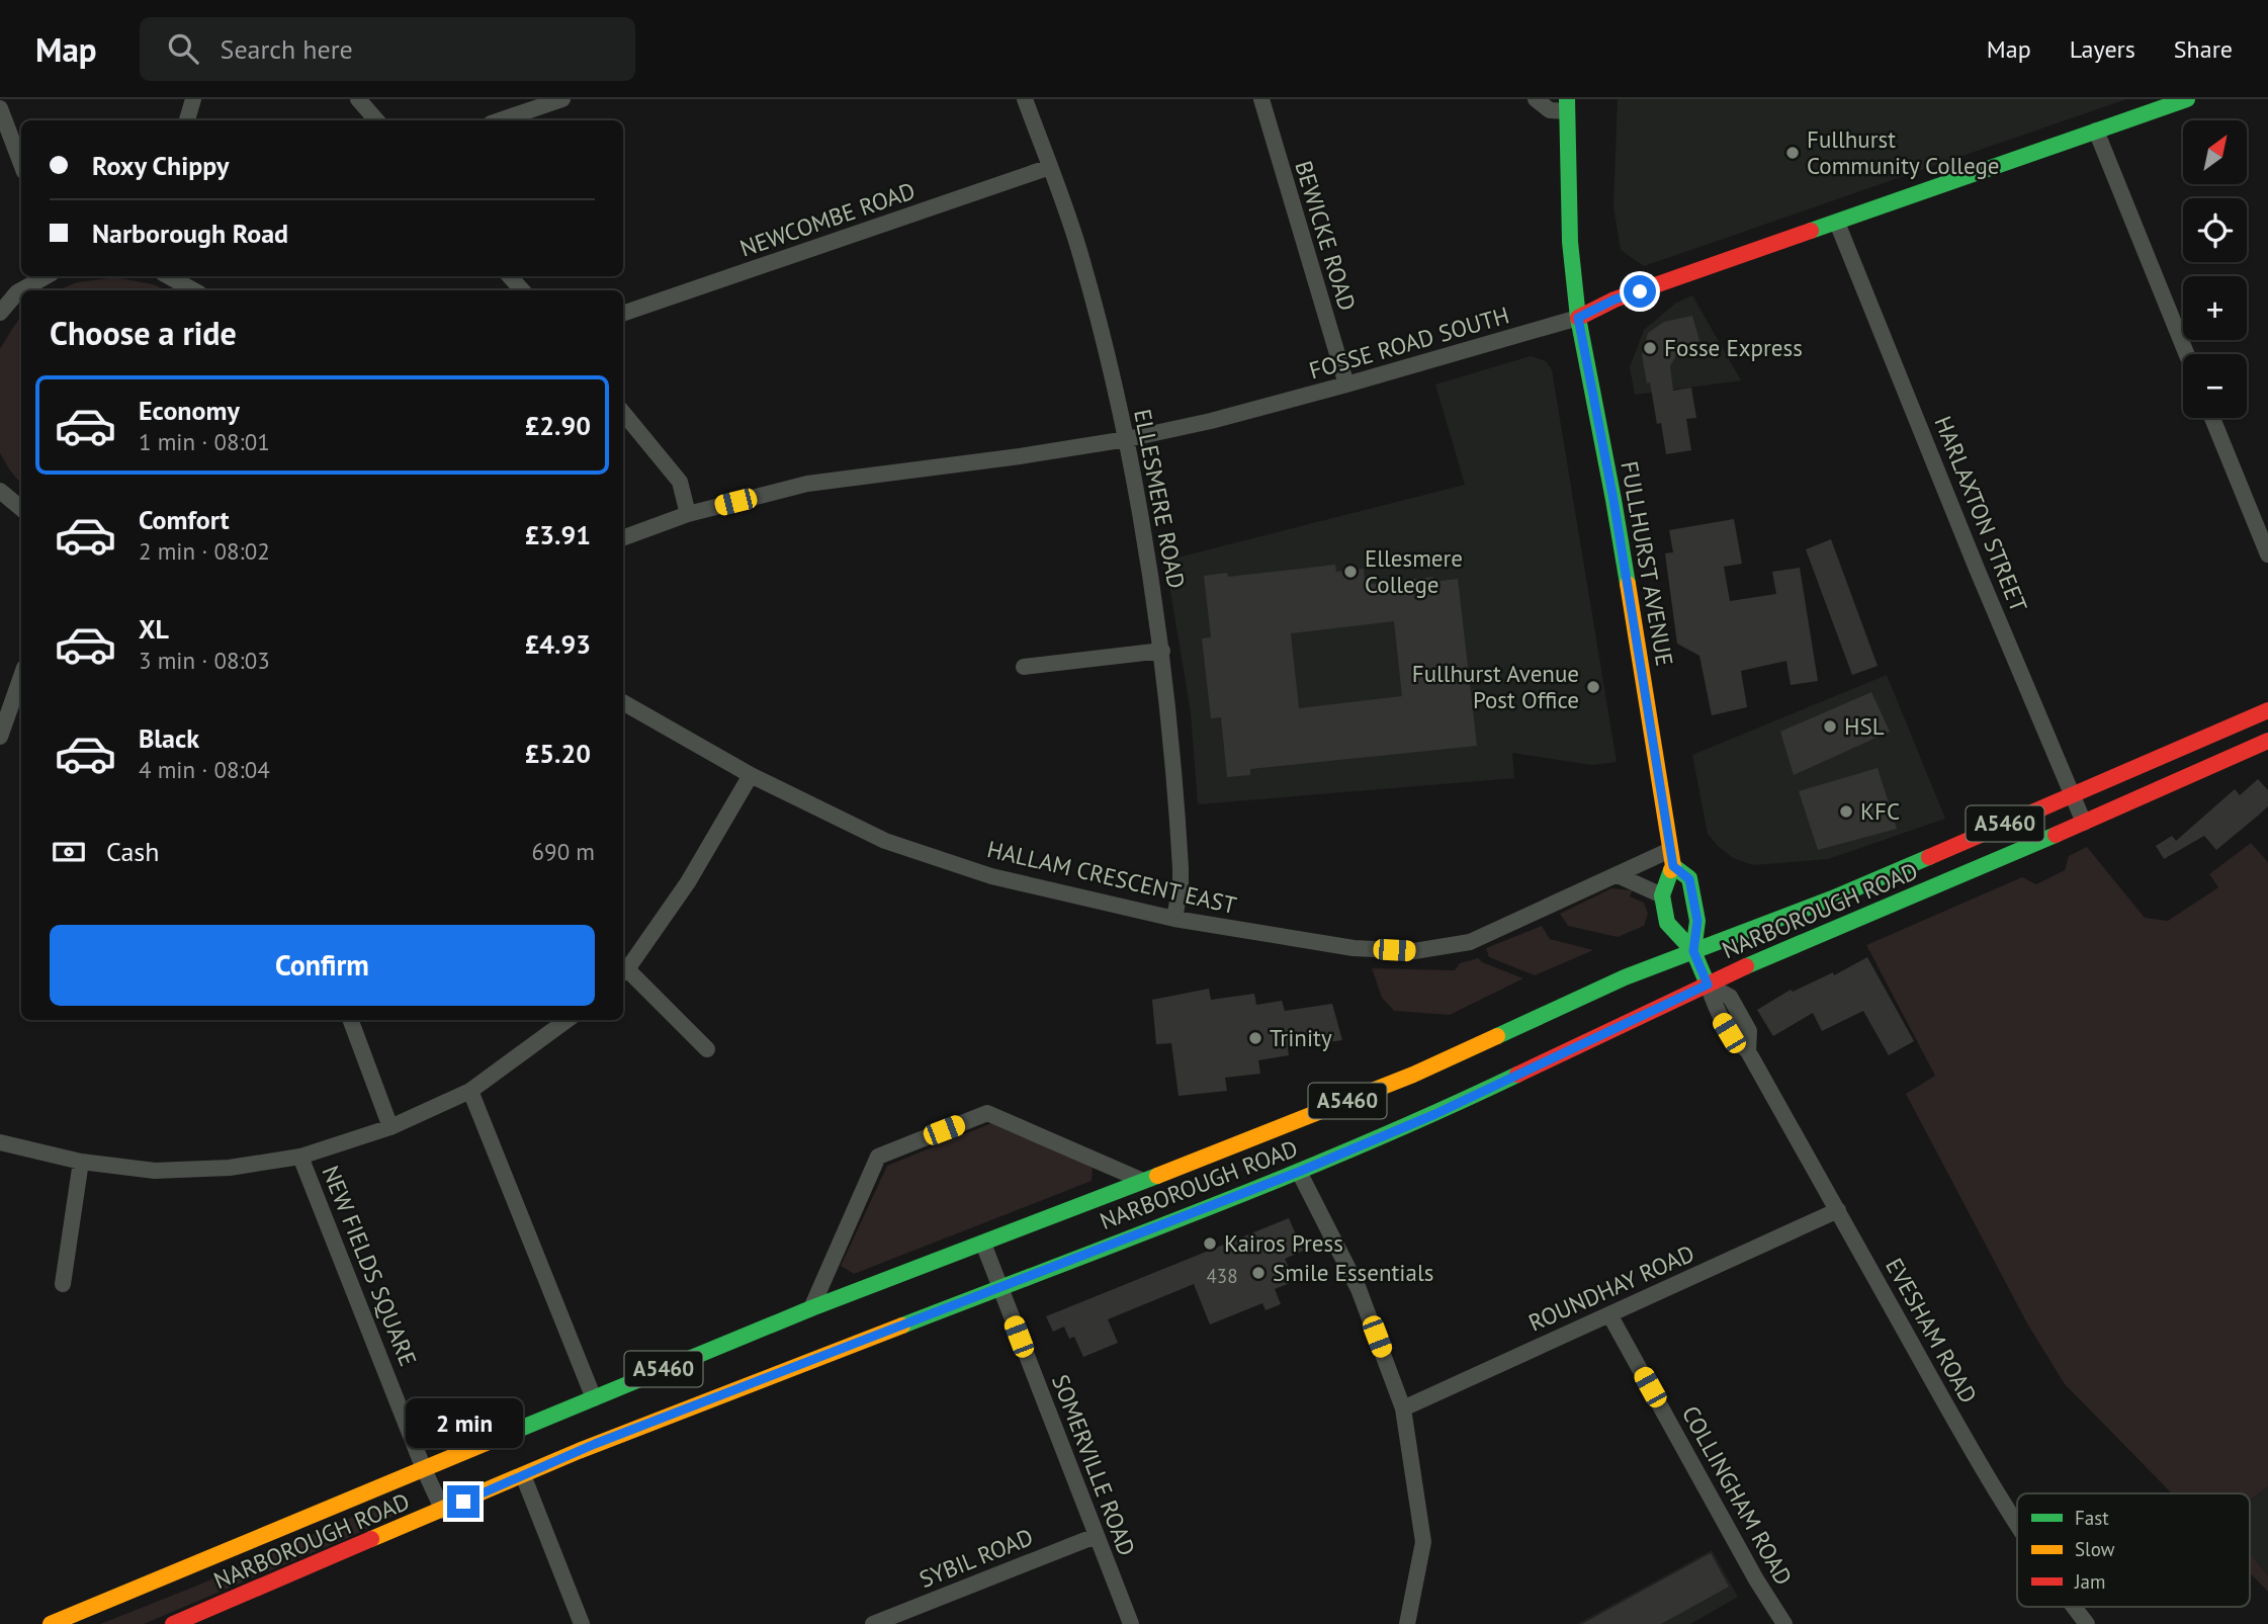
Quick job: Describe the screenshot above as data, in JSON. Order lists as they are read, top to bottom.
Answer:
{
  "streets": {
    "main road": [
      "FOSSE ROAD SOUTH",
      "FULLHURST AVENUE",
      "A5460",
      "NARBOROUGH ROAD"
    ],
    "street": [
      "NEWCOMBE ROAD",
      "BEWICKE ROAD",
      "ELLESMERE ROAD",
      "HARLAXTON STREET",
      "HALLAM CRESCENT EAST",
      "NEW FIELDS SQUARE",
      "ROUNDHAY ROAD",
      "EVESHAM ROAD",
      "SOMERVILLE ROAD",
      "COLLINGHAM ROAD",
      "SYBIL ROAD"
    ]
  },
  "crossings": [
    ["NEWCOMBE ROAD", "ELLESMERE ROAD"],
    ["BEWICKE ROAD", "FOSSE ROAD SOUTH"],
    ["FOSSE ROAD SOUTH", "ELLESMERE ROAD"],
    ["FOSSE ROAD SOUTH", "HARLAXTON STREET"],
    ["FOSSE ROAD SOUTH", "FULLHURST AVENUE"],
    ["ELLESMERE ROAD", "HALLAM CRESCENT EAST"],
    ["HARLAXTON STREET", "NARBOROUGH ROAD"],
    ["FULLHURST AVENUE", "HALLAM CRESCENT EAST"],
    ["FULLHURST AVENUE", "NARBOROUGH ROAD"],
    ["FULLHURST AVENUE", "EVESHAM ROAD"],
    ["NARBOROUGH ROAD", "NEW FIELDS SQUARE"],
    ["NARBOROUGH ROAD", "EVESHAM ROAD"],
    ["NARBOROUGH ROAD", "SOMERVILLE ROAD"],
    ["ROUNDHAY ROAD", "EVESHAM ROAD"],
    ["ROUNDHAY ROAD", "COLLINGHAM ROAD"],
    ["SOMERVILLE ROAD", "SYBIL ROAD"]
  ],
  "places": [
    "Fullhurst Community College",
    "Fosse Express",
    "Ellesmere College",
    "Fullhurst Avenue Post Office",
    "HSL",
    "KFC",
    "Trinity",
    "Kairos Press",
    "Smile Essentials"
  ],
  "house_numbers": ["438"],
  "legend": ["Fast", "Slow", "Jam"],
  "north": "top right",
  "page": {
    "header": "Map",
    "search": "Search here",
    "nav": ["Map", "Layers", "Share"],
    "map_buttons": ["+", "−"],
    "banner": ["Roxy Chippy", "Narborough Road"],
    "heading": "Choose a ride",
    "list": [
      {
        "name": "Economy",
        "note": "1 min · 08:01",
        "value": "£2.90"
      },
      {
        "name": "Comfort",
        "note": "2 min · 08:02",
        "value": "£3.91"
      },
      {
        "name": "XL",
        "note": "3 min · 08:03",
        "value": "£4.93"
      },
      {
        "name": "Black",
        "note": "4 min · 08:04",
        "value": "£5.20"
      }
    ],
    "pay": ["Cash", "690 m"],
    "buttons": "Confirm",
    "bubble": "2 min"
  }
}
